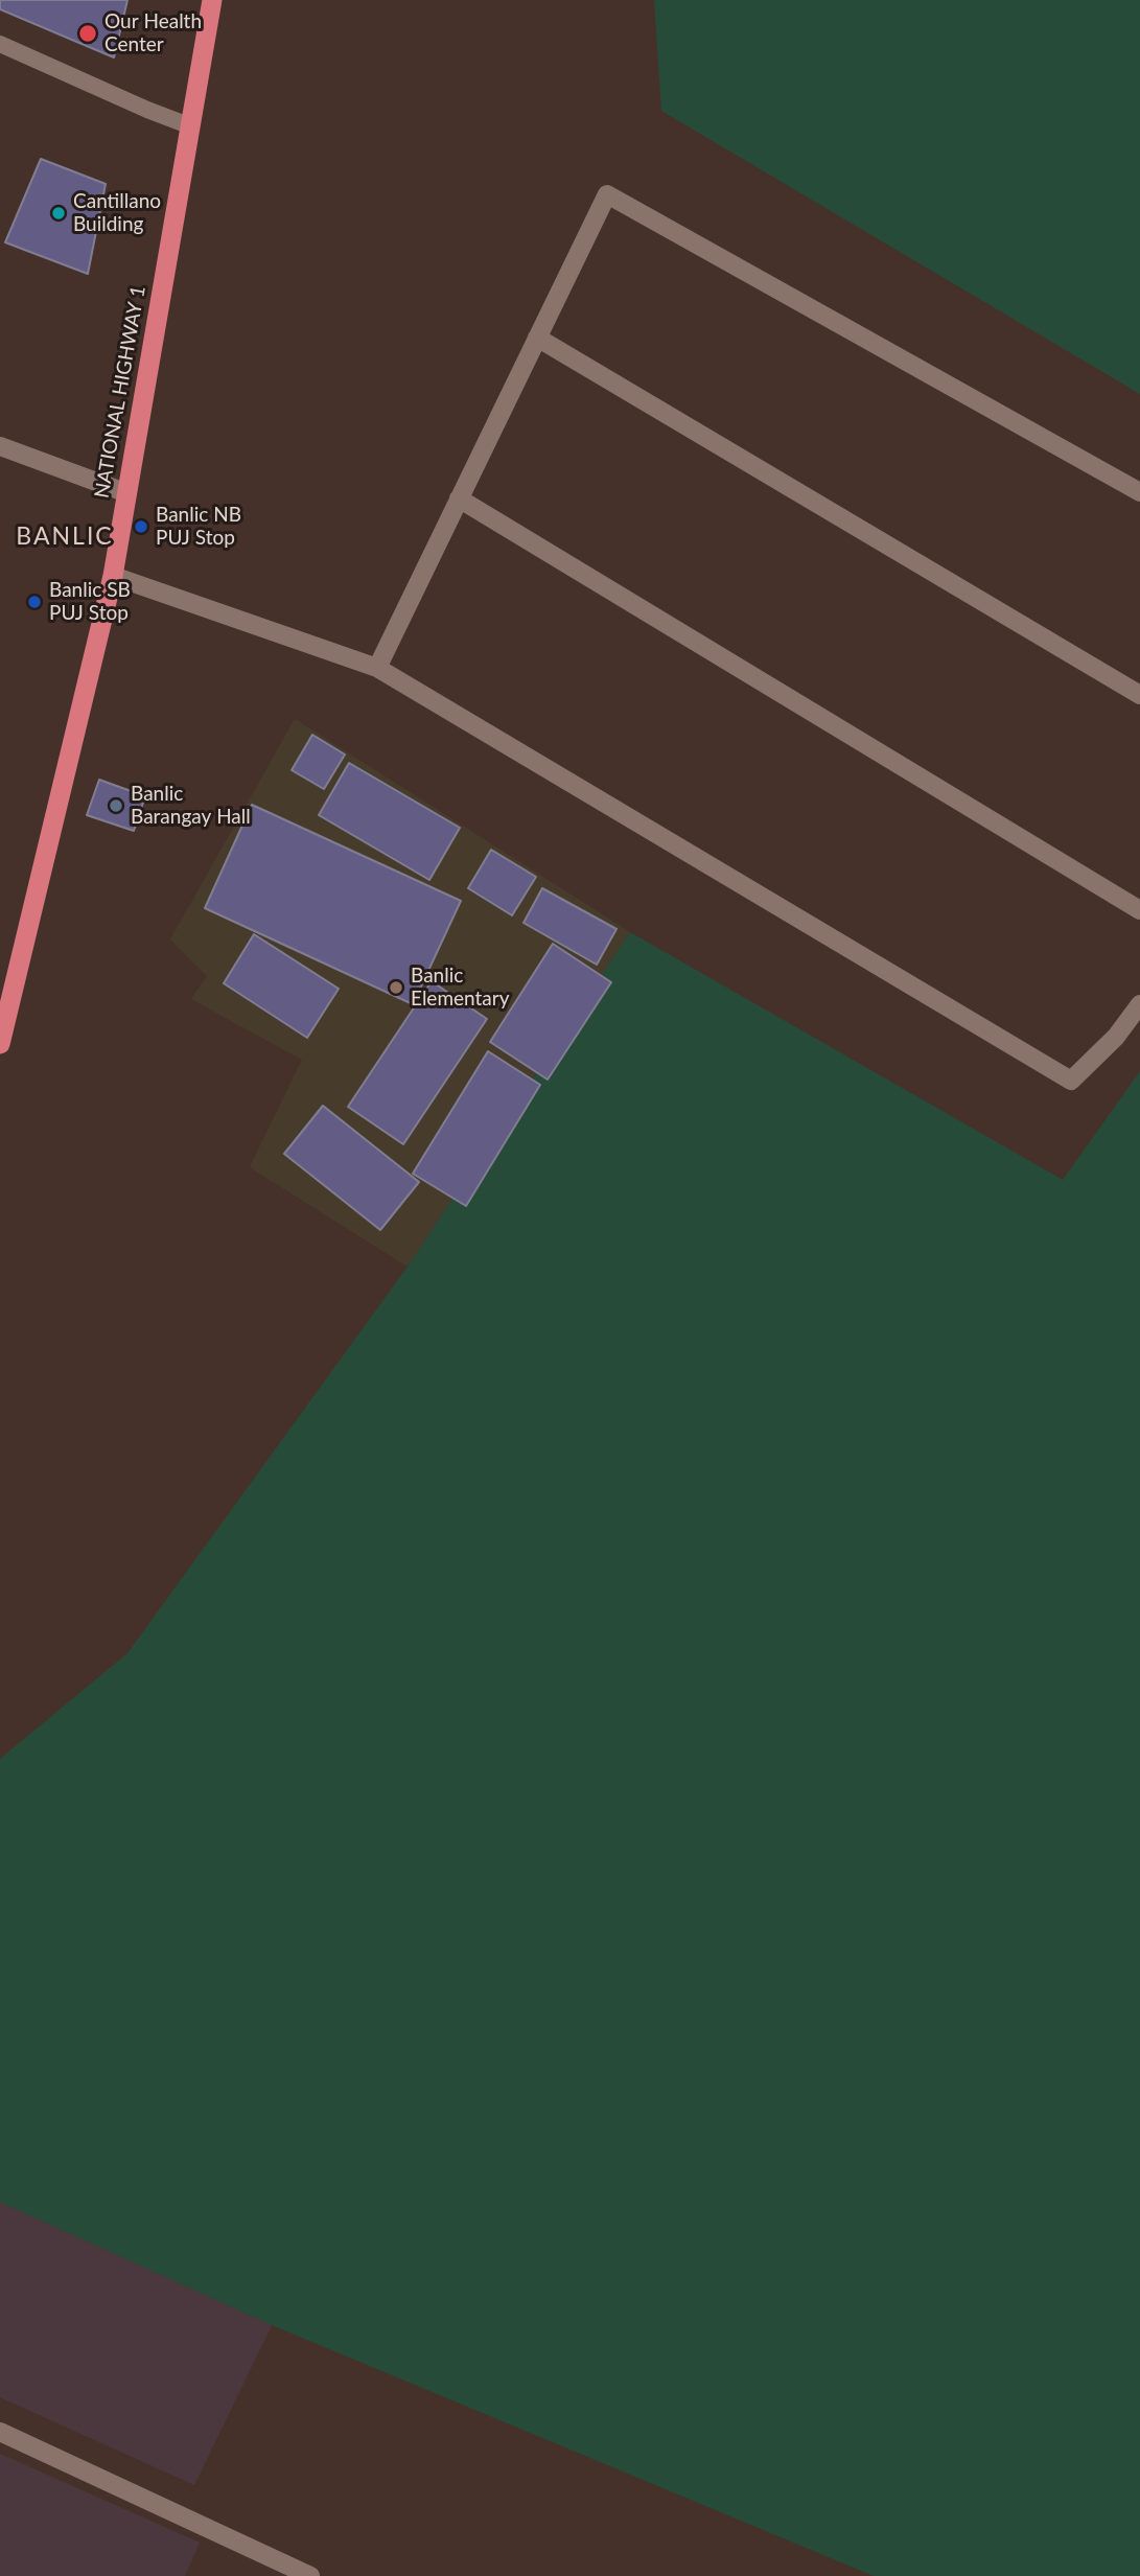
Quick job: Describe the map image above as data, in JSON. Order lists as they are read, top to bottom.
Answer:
{
  "streets": {
    "highway": ["NATIONAL HIGHWAY 1"]
  },
  "districts": ["BANLIC"],
  "places": [
    "Our Health Center",
    "Cantillano Building",
    "Banlic NB PUJ Stop",
    "Banlic SB PUJ Stop",
    "Banlic Barangay Hall",
    "Banlic Elementary"
  ]
}
